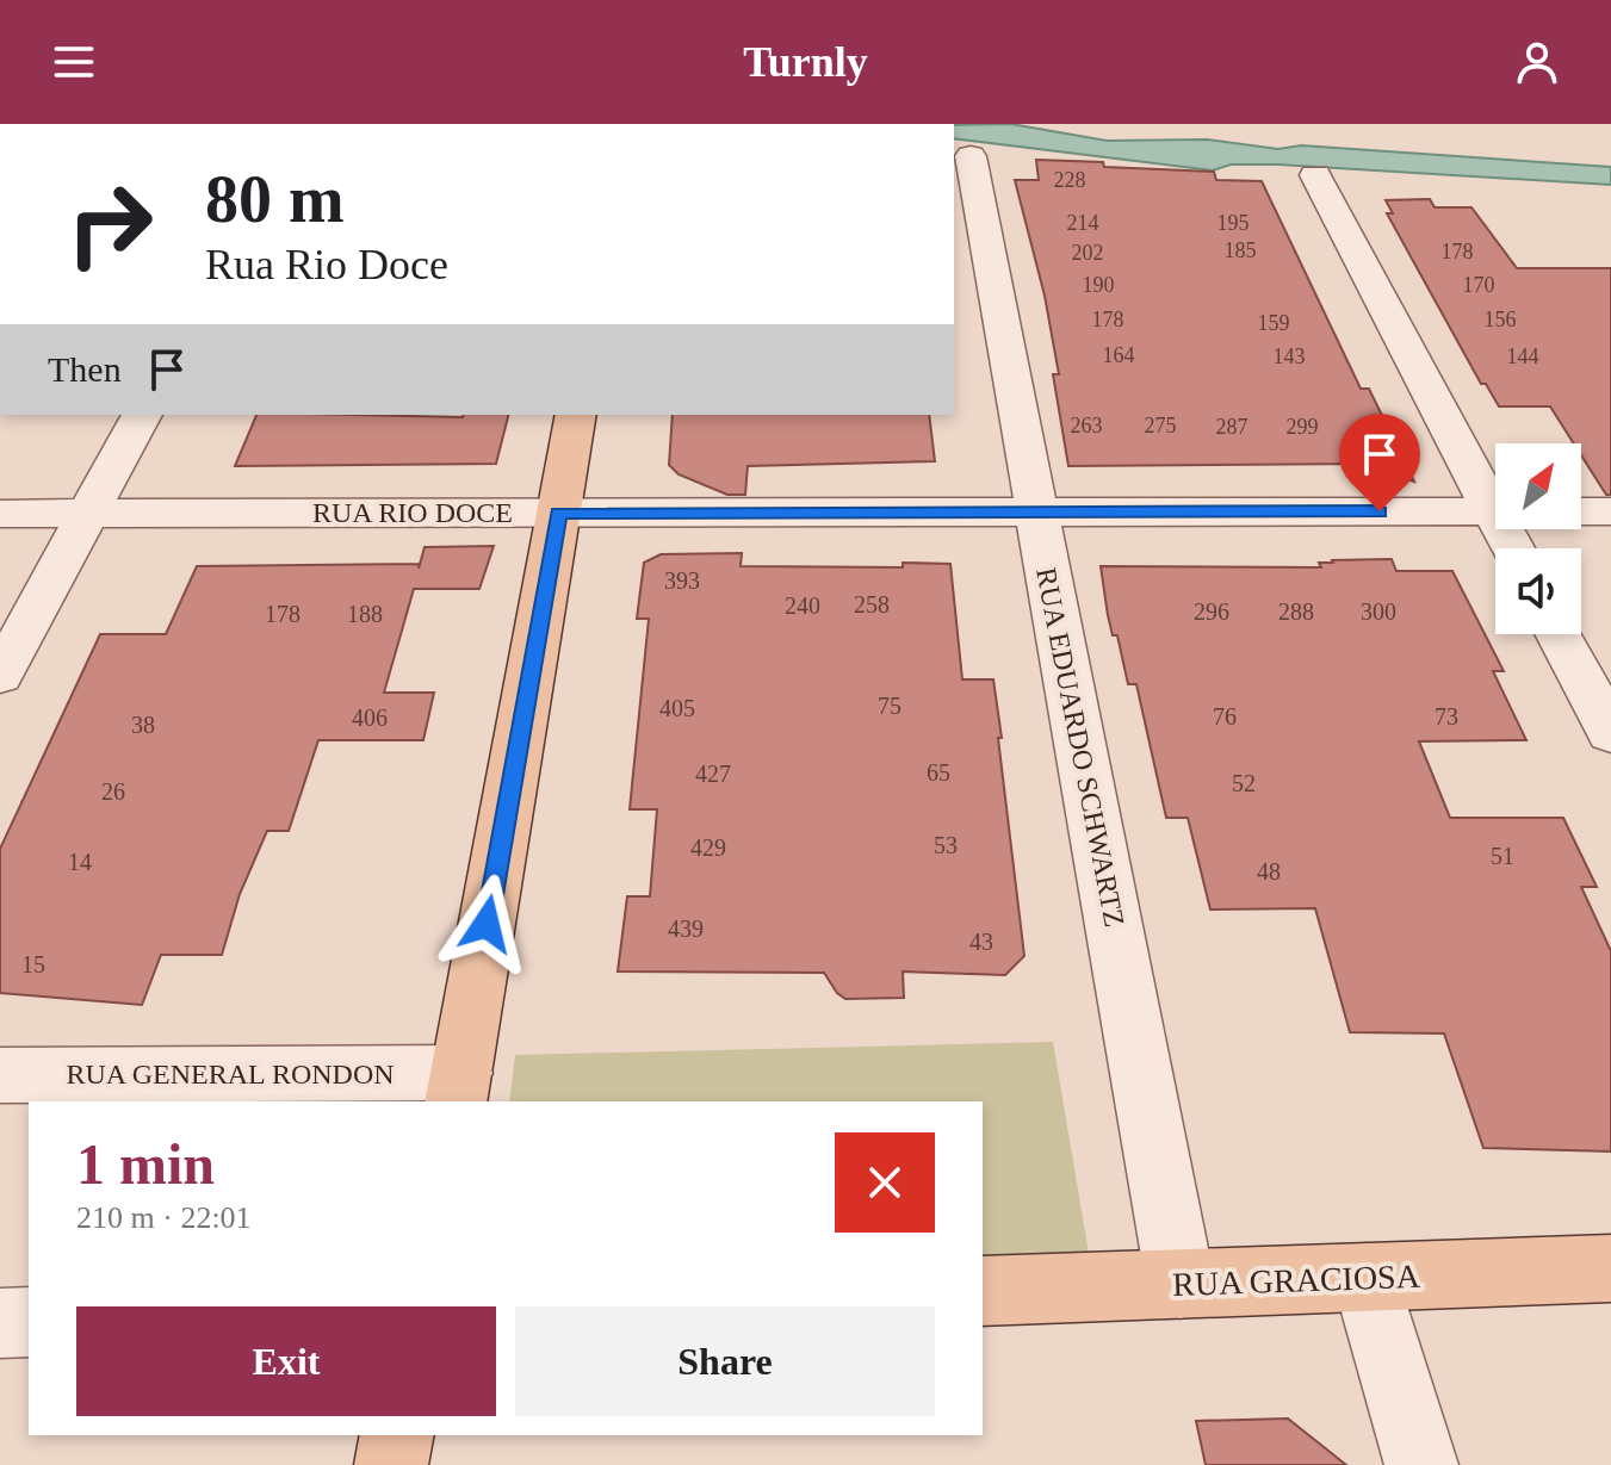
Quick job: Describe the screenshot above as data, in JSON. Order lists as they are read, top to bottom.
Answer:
{
  "streets": {
    "main road": ["RUA GRACIOSA"],
    "street": ["RUA RIO DOCE", "RUA EDUARDO SCHWARTZ", "RUA GENERAL RONDON"]
  },
  "crossings": [
    ["RUA RIO DOCE", "RUA EDUARDO SCHWARTZ"],
    ["RUA EDUARDO SCHWARTZ", "RUA GRACIOSA"]
  ],
  "house_numbers": [
    "228",
    "214",
    "195",
    "185",
    "178",
    "202",
    "190",
    "170",
    "178",
    "156",
    "159",
    "164",
    "143",
    "144",
    "263",
    "275",
    "287",
    "299",
    "393",
    "258",
    "240",
    "296",
    "288",
    "300",
    "178",
    "188",
    "75",
    "405",
    "76",
    "73",
    "406",
    "38",
    "65",
    "427",
    "52",
    "26",
    "53",
    "429",
    "51",
    "14",
    "48",
    "439",
    "43",
    "15"
  ],
  "north": "top right",
  "page": {
    "header": "Turnly",
    "turn": ["80 m", "Rua Rio Doce"],
    "then": "Then",
    "heading": ["1 min", "210 m · 22:01"],
    "buttons": ["Exit", "Share"]
  }
}
